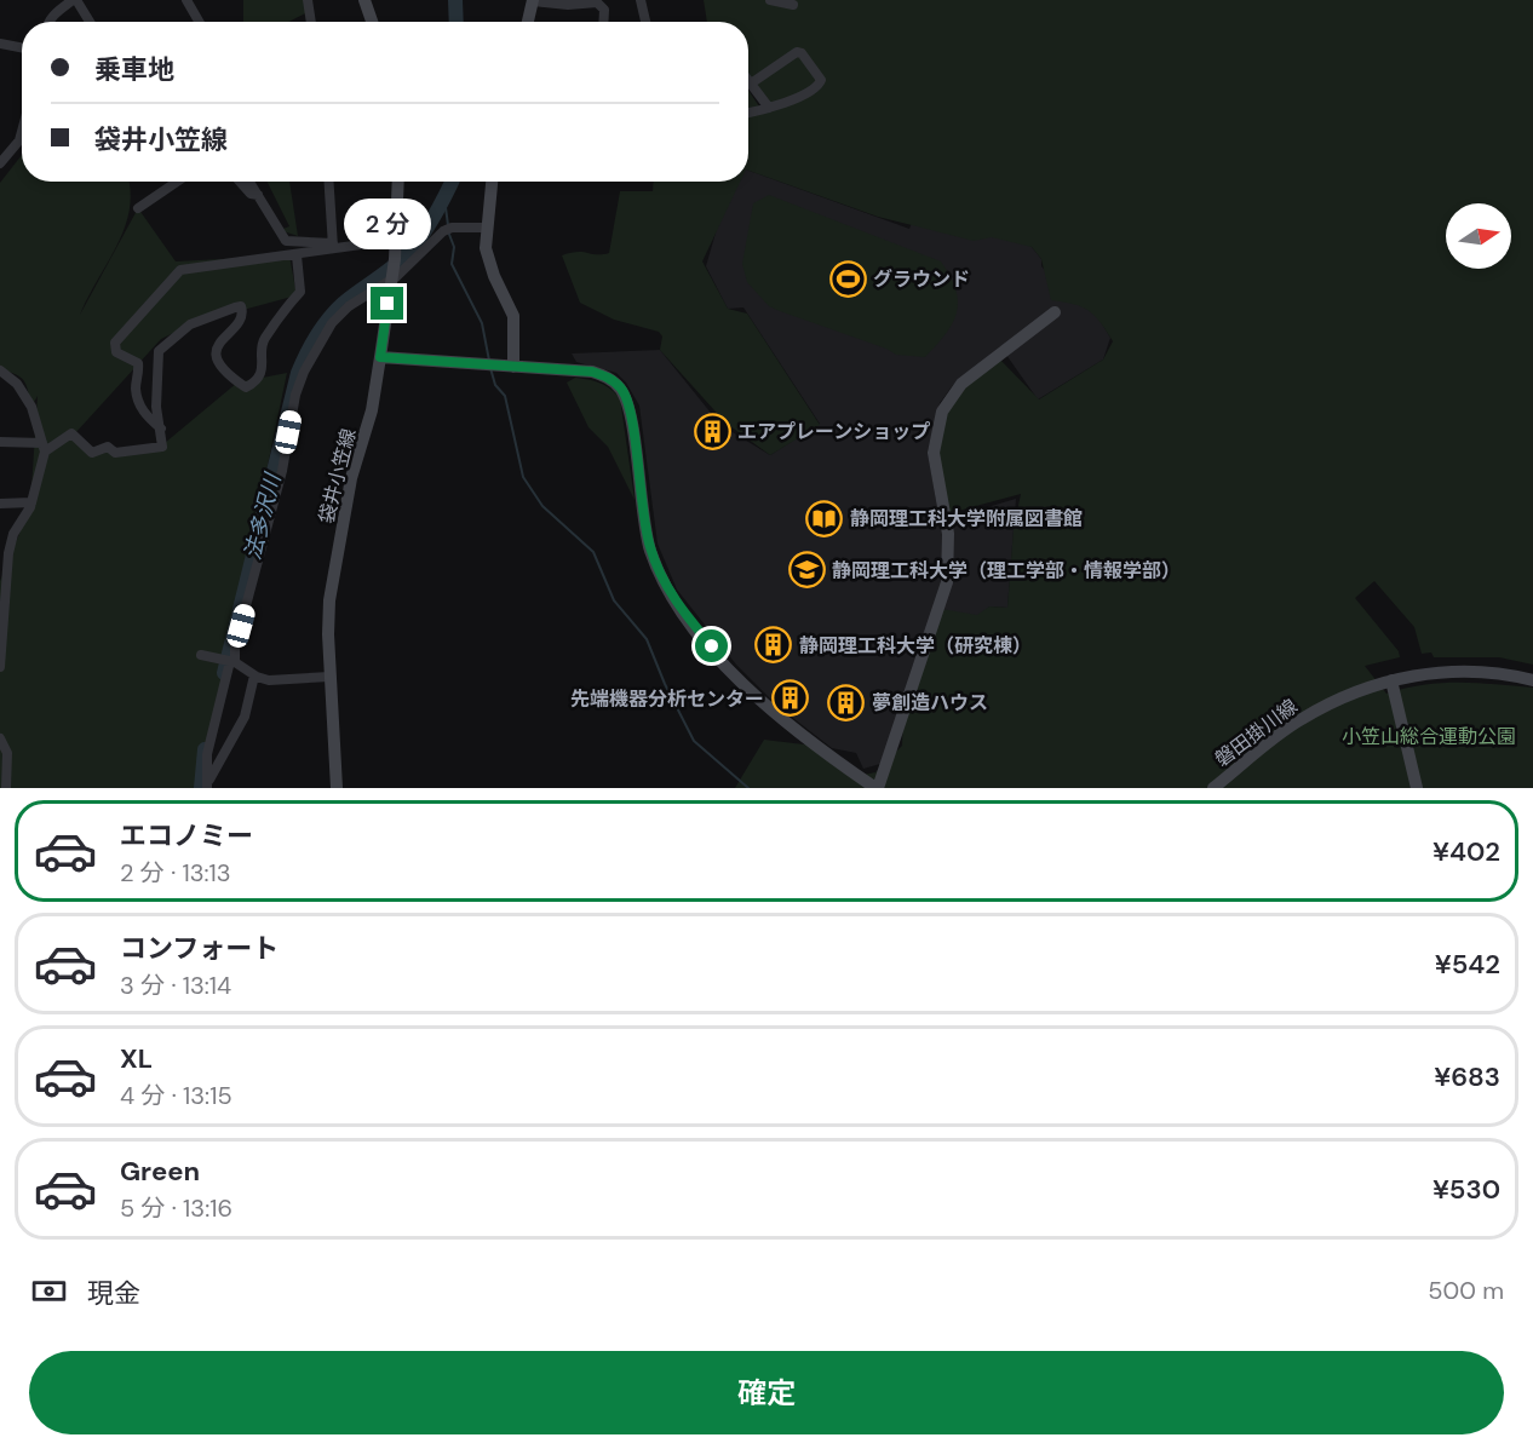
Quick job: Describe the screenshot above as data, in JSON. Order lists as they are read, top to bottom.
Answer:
{
  "streets": {
    "street": ["袋井小笠線", "磐田掛川線"]
  },
  "water": ["法多沢川"],
  "parks": ["小笠山総合運動公園"],
  "places": {
    "sports": ["グラウンド"],
    "building": [
      "エアプレーンショップ",
      "静岡理工科大学（研究棟）",
      "先端機器分析センター",
      "夢創造ハウス"
    ],
    "library": ["静岡理工科大学附属図書館"],
    "school or university": ["静岡理工科大学（理工学部・情報学部）"]
  },
  "north": "right",
  "page": {
    "banner": ["乗車地", "袋井小笠線"],
    "bubble": "2 分",
    "list": [
      {
        "name": "エコノミー",
        "note": "2 分 · 13:13",
        "value": "¥402"
      },
      {
        "name": "コンフォート",
        "note": "3 分 · 13:14",
        "value": "¥542"
      },
      {
        "name": "XL",
        "note": "4 分 · 13:15",
        "value": "¥683"
      },
      {
        "name": "Green",
        "note": "5 分 · 13:16",
        "value": "¥530"
      }
    ],
    "pay": ["現金", "500 m"],
    "buttons": "確定"
  }
}
